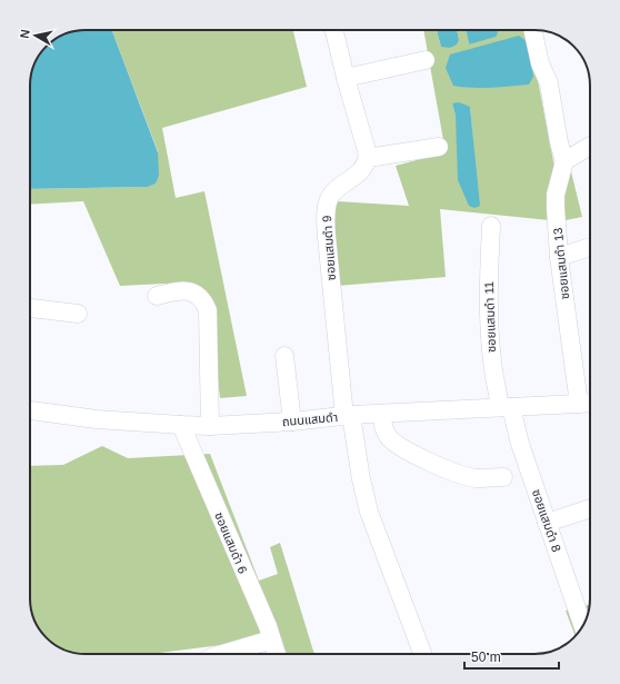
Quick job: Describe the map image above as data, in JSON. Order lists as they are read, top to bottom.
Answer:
{
  "streets": {
    "street": [
      "ซอยแสมดำ 9",
      "ซอยแสมดำ 13",
      "ซอยแสมดำ 11",
      "ถนนแสมดำ",
      "ซอยแสมดำ 8",
      "ซอยแสมดำ 6"
    ]
  },
  "crossings": [
    ["ซอยแสมดำ 9", "ถนนแสมดำ"],
    ["ซอยแสมดำ 13", "ถนนแสมดำ"],
    ["ซอยแสมดำ 11", "ถนนแสมดำ"],
    ["ซอยแสมดำ 11", "ซอยแสมดำ 8"],
    ["ถนนแสมดำ", "ซอยแสมดำ 8"],
    ["ถนนแสมดำ", "ซอยแสมดำ 6"]
  ],
  "scale_bar": "50 m",
  "north": "left"
}
